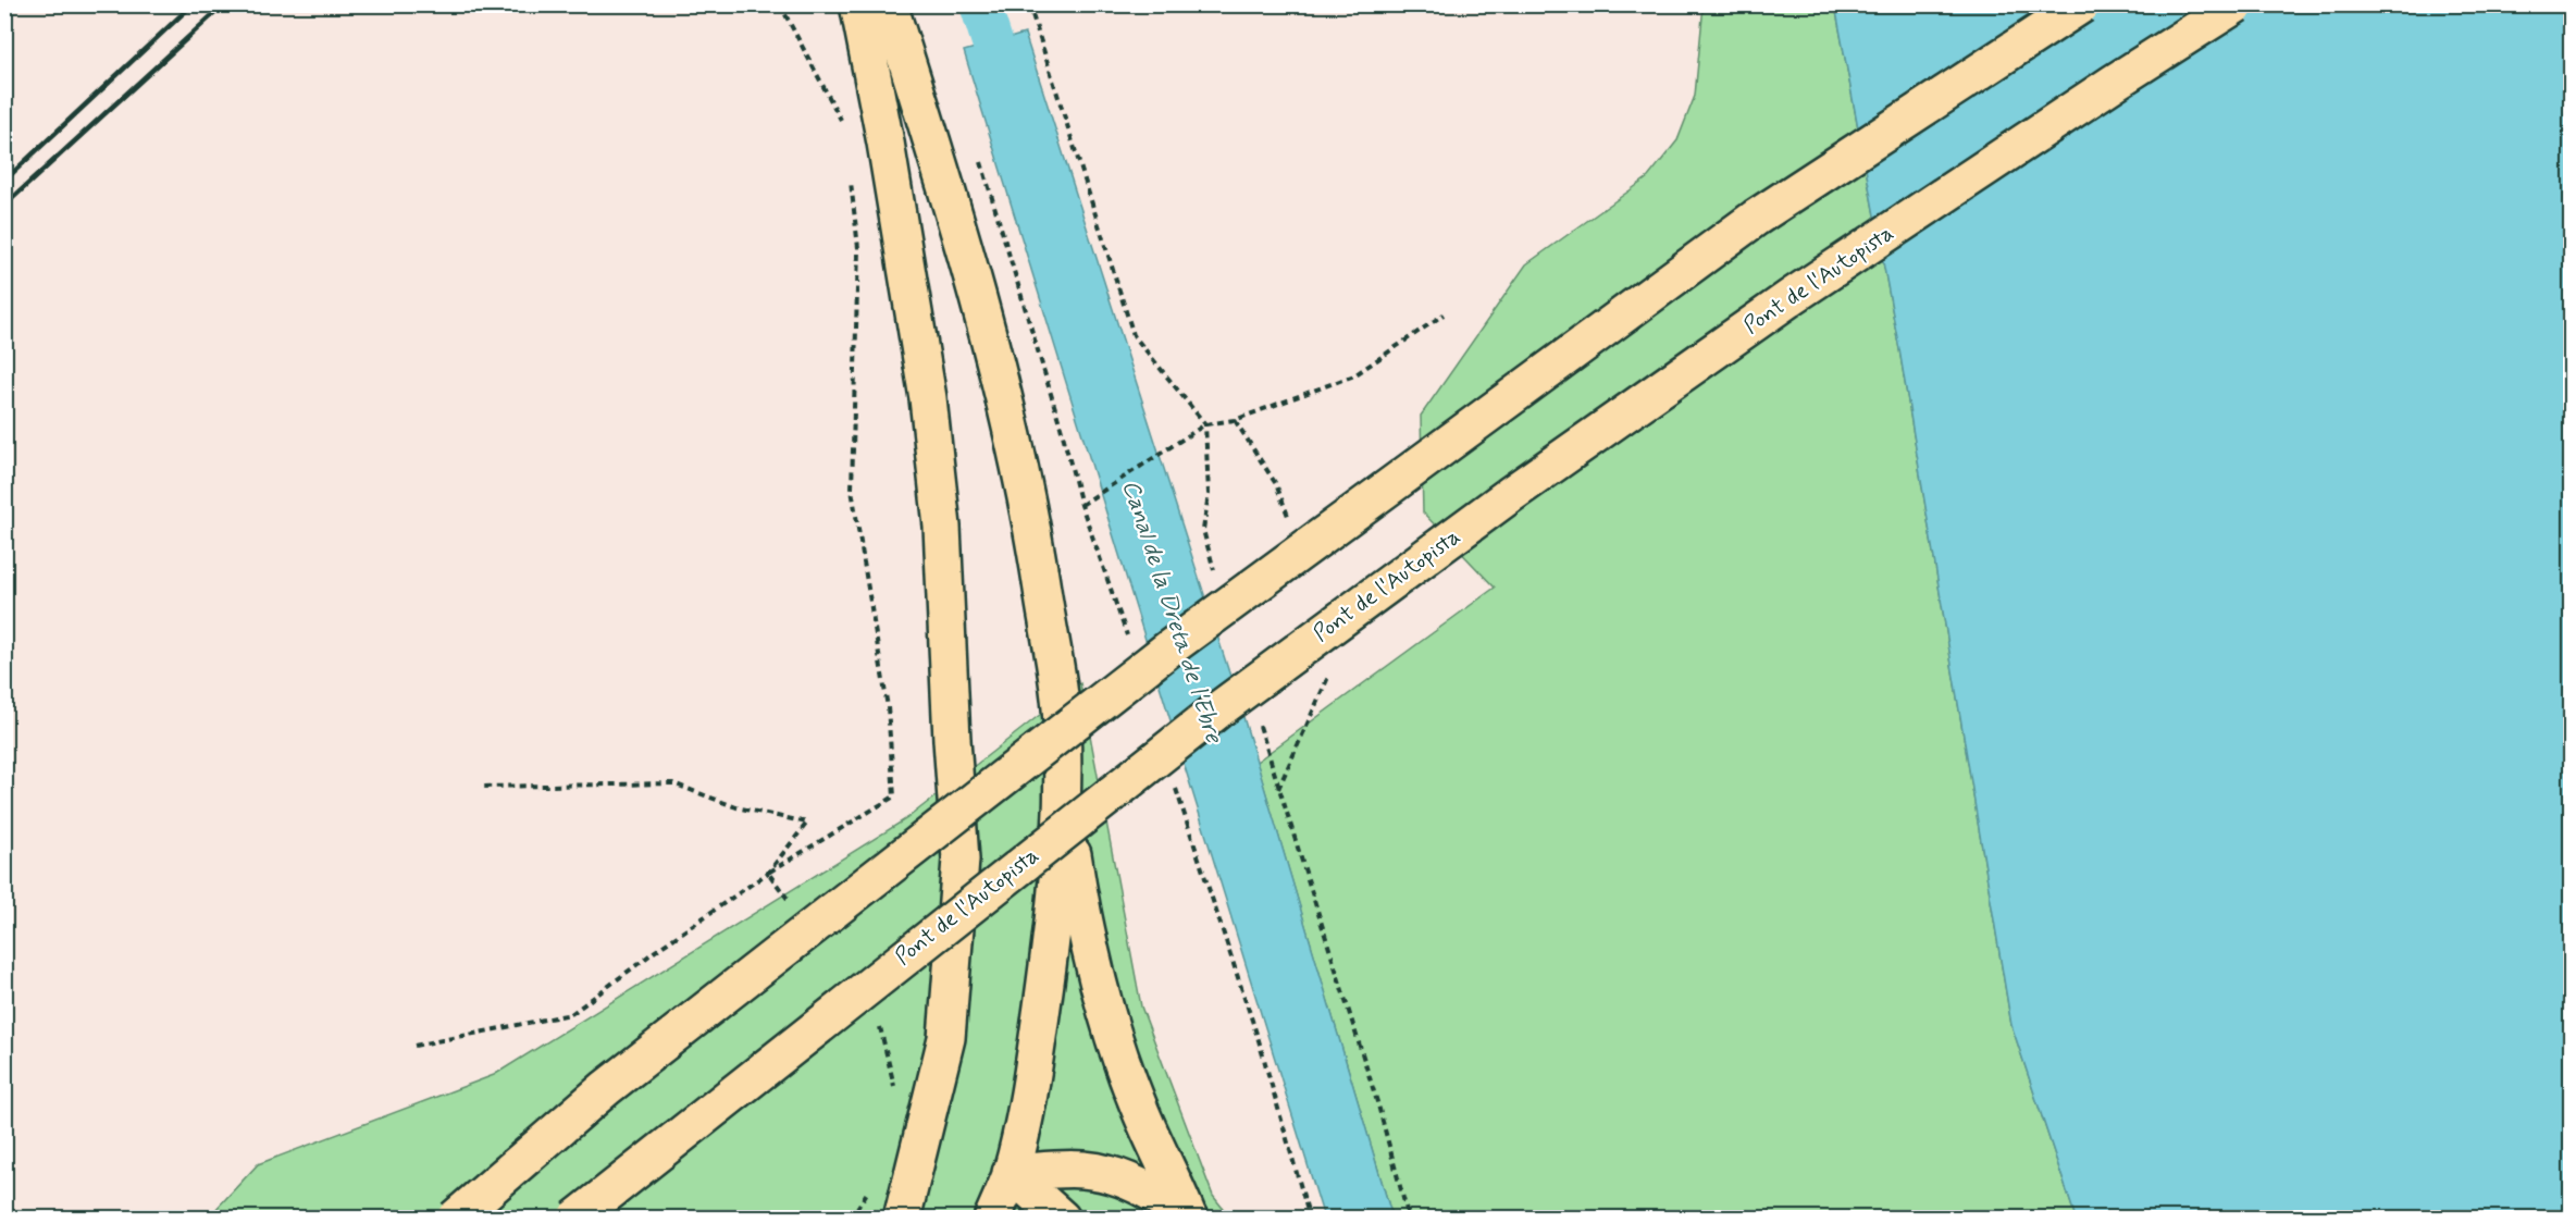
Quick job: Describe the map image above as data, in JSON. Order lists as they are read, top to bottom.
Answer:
{
  "streets": {
    "main road": ["Pont de l'Autopista"]
  },
  "water": ["Canal de la Dreta de l'Ebre"]
}
